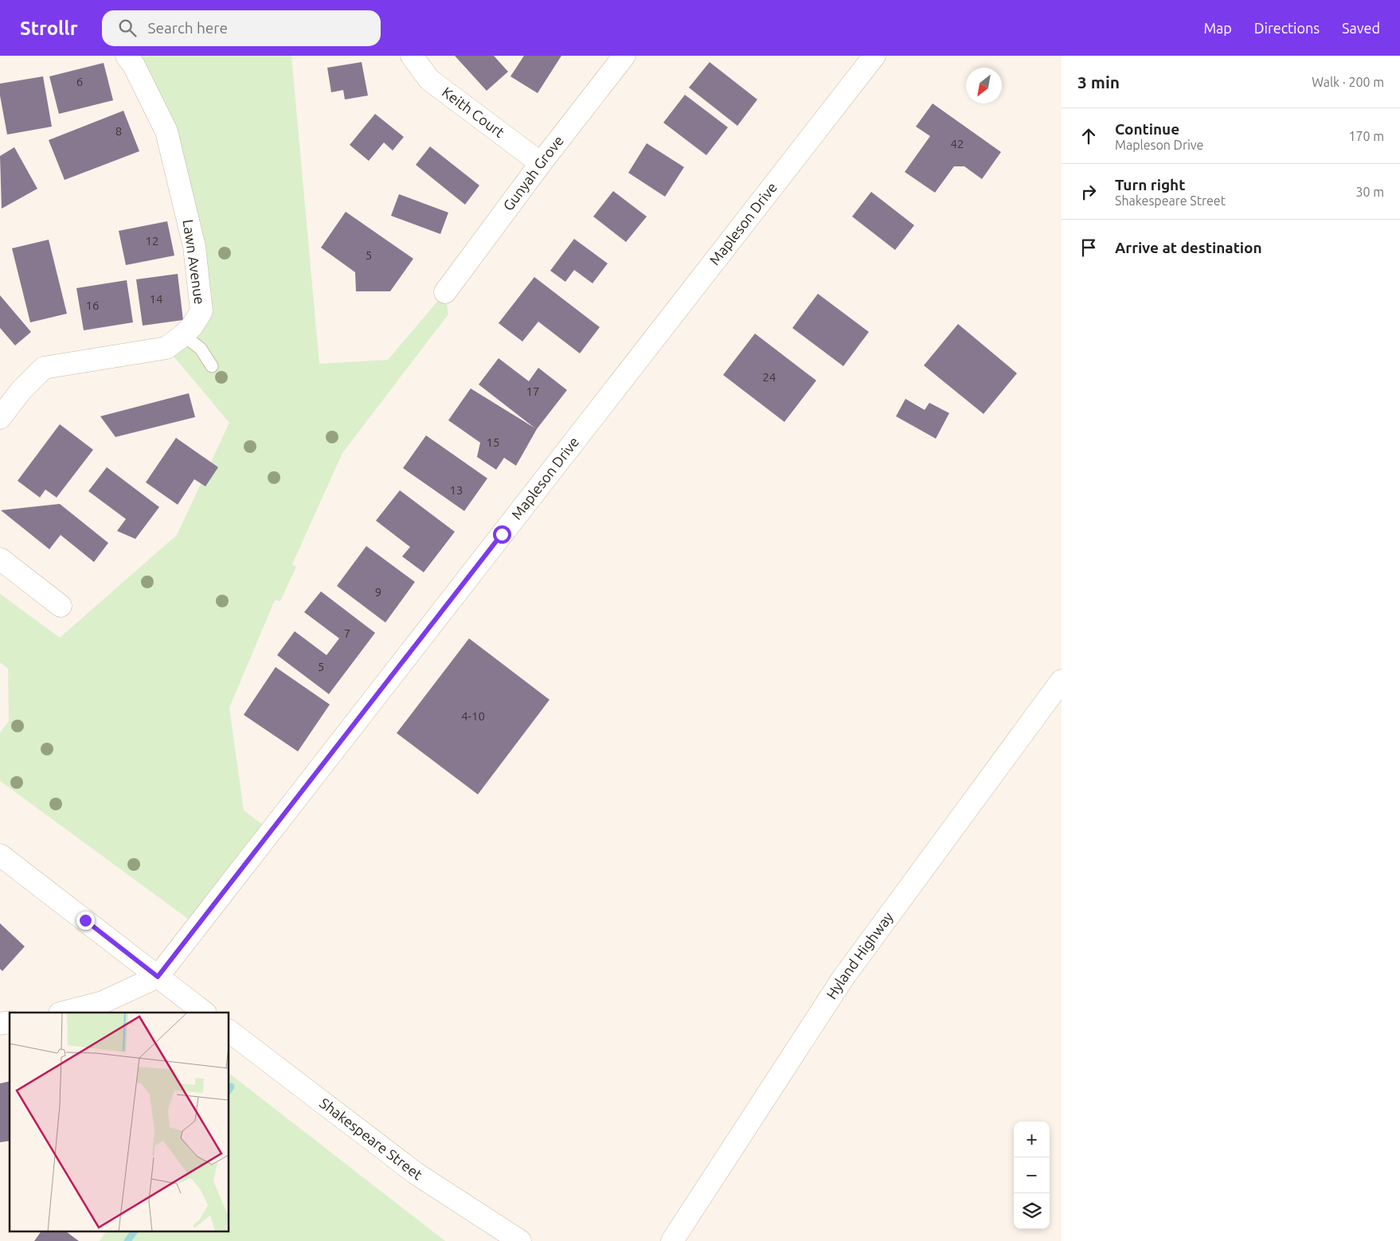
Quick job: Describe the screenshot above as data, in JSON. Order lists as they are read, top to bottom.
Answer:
{
  "streets": {
    "street": [
      "Keith Court",
      "Gunyah Grove",
      "Mapleson Drive",
      "Lawn Avenue",
      "Hyland Highway",
      "Shakespeare Street"
    ]
  },
  "crossings": [
    ["Keith Court", "Gunyah Grove"]
  ],
  "house_numbers": [
    "6",
    "8",
    "42",
    "12",
    "5",
    "14",
    "16",
    "24",
    "17",
    "15",
    "13",
    "9",
    "7",
    "5",
    "4-10"
  ],
  "north": "bottom left",
  "page": {
    "header": "Strollr",
    "search": "Search here",
    "nav": ["Map", "Directions", "Saved"],
    "heading": ["3 min", "Walk · 200 m"],
    "list": [
      ["Continue", "Mapleson Drive", "170 m"],
      ["Turn right", "Shakespeare Street", "30 m"],
      "Arrive at destination"
    ],
    "map_buttons": ["+", "−"]
  }
}
